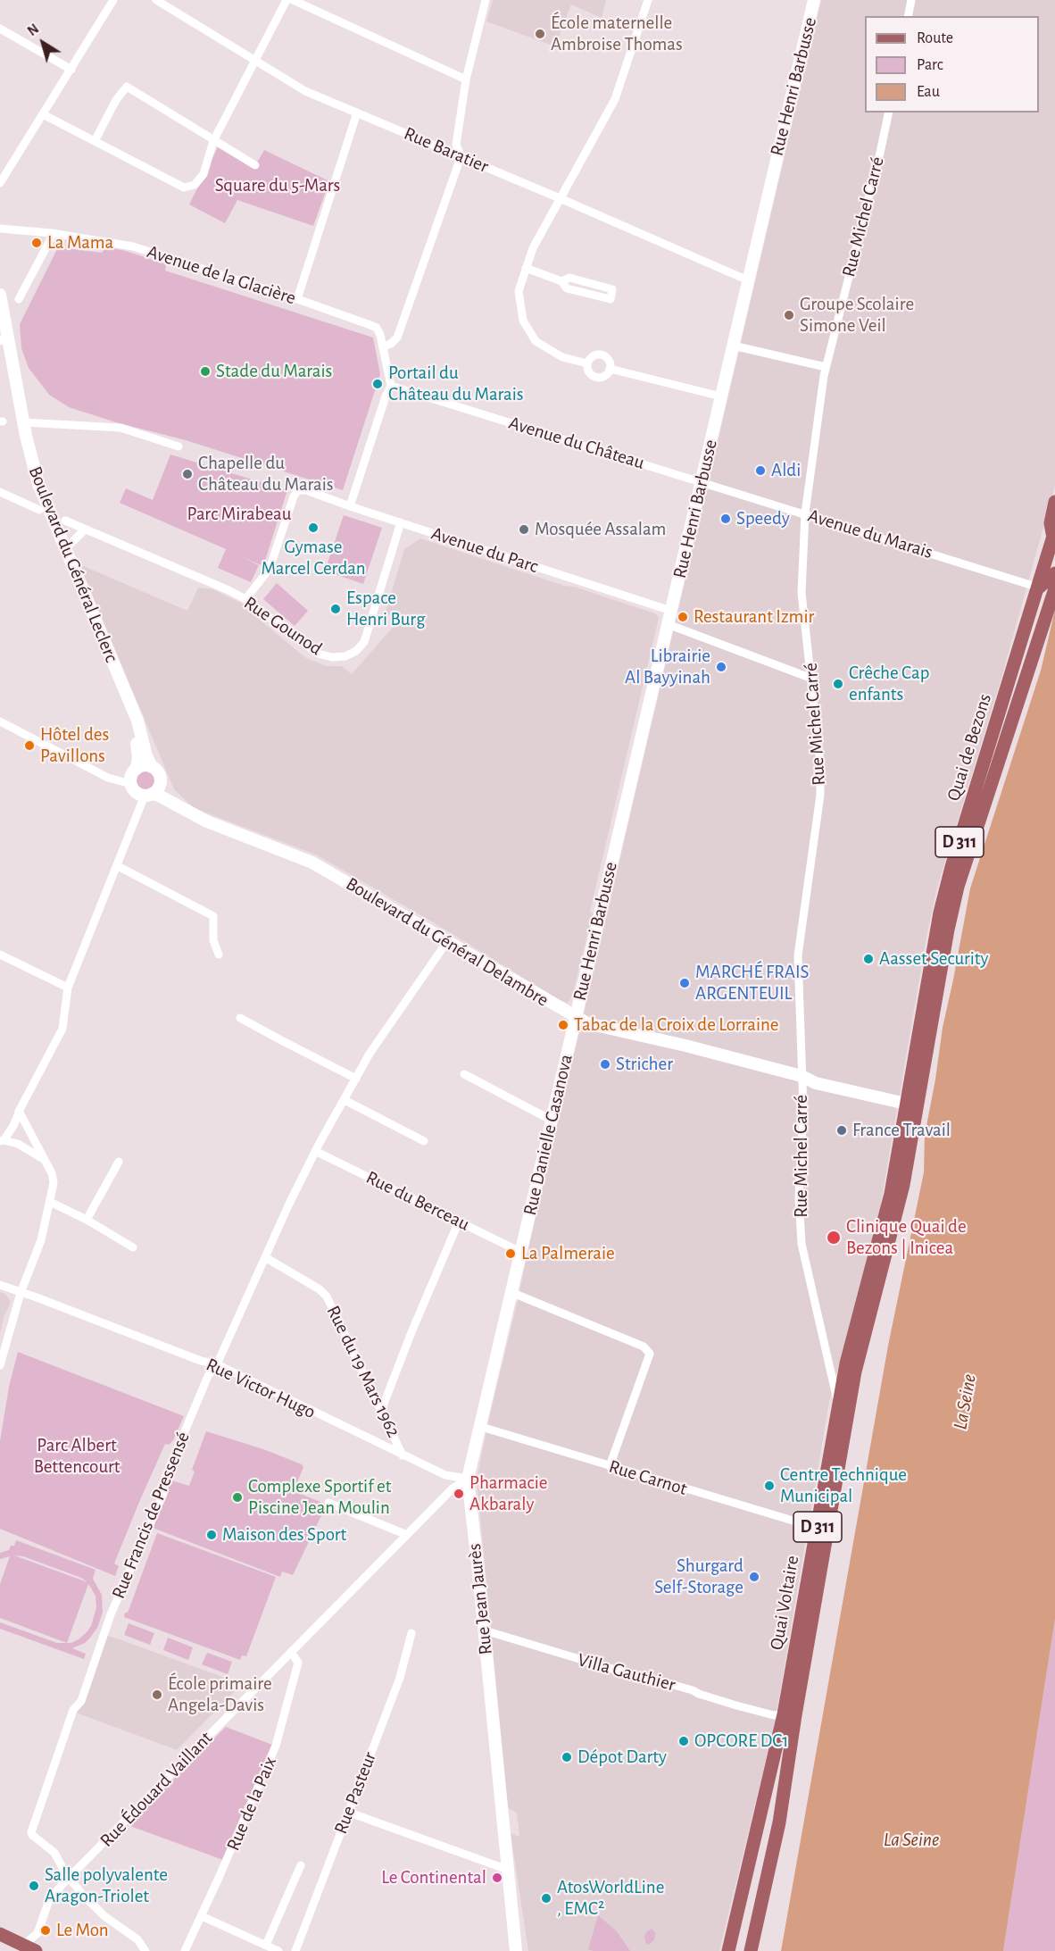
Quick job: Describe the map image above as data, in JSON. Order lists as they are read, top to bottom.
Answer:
{
  "streets": {
    "main road": ["Quai de Bezons", "D 311", "Quai Voltaire"],
    "street": [
      "Rue Henri Barbusse",
      "Rue Baratier",
      "Rue Michel Carré",
      "Avenue de la Glacière",
      "Avenue du Château",
      "Avenue du Marais",
      "Avenue du Parc",
      "Boulevard du Général Leclerc",
      "Rue Gounod",
      "Boulevard du Général Delambre",
      "Rue Danielle Casanova",
      "Rue du Berceau",
      "Rue du 19 Mars 1962",
      "Rue Victor Hugo",
      "Rue Carnot",
      "Rue Francis de Pressensé",
      "Rue Jean Jaurès",
      "Villa Gauthier",
      "Rue Édouard Vaillant",
      "Rue Pasteur",
      "Rue de la Paix"
    ]
  },
  "crossings": [
    ["Rue Henri Barbusse", "Rue Baratier"],
    ["Rue Henri Barbusse", "Avenue du Château"],
    ["Rue Henri Barbusse", "Avenue du Marais"],
    ["Rue Henri Barbusse", "Avenue du Parc"],
    ["Rue Henri Barbusse", "Boulevard du Général Delambre"],
    ["Rue Henri Barbusse", "Rue Danielle Casanova"],
    ["Rue Michel Carré", "Avenue du Marais"],
    ["Rue Michel Carré", "Boulevard du Général Delambre"],
    ["Rue Michel Carré", "Quai Voltaire"],
    ["Avenue de la Glacière", "Avenue du Château"],
    ["Avenue du Château", "Avenue du Marais"],
    ["Avenue du Marais", "Quai de Bezons"],
    ["Avenue du Parc", "Rue Gounod"],
    ["Boulevard du Général Leclerc", "Boulevard du Général Delambre"],
    ["Quai de Bezons", "D 311"],
    ["Quai de Bezons", "Boulevard du Général Delambre"],
    ["Quai de Bezons", "Quai Voltaire"],
    ["Boulevard du Général Delambre", "Rue Danielle Casanova"],
    ["Boulevard du Général Delambre", "Rue Francis de Pressensé"],
    ["Boulevard du Général Delambre", "Quai Voltaire"],
    ["Rue Danielle Casanova", "Rue du Berceau"],
    ["Rue Danielle Casanova", "Rue Jean Jaurès"],
    ["Rue du Berceau", "Rue Francis de Pressensé"],
    ["Rue du Berceau", "Rue Jean Jaurès"],
    ["Rue du 19 Mars 1962", "Rue Victor Hugo"],
    ["Rue du 19 Mars 1962", "Rue Francis de Pressensé"],
    ["Rue Victor Hugo", "Rue Francis de Pressensé"],
    ["Rue Victor Hugo", "Rue Jean Jaurès"],
    ["Rue Victor Hugo", "Rue Édouard Vaillant"],
    ["Rue Carnot", "Rue Jean Jaurès"],
    ["Rue Carnot", "Quai Voltaire"],
    ["Rue Francis de Pressensé", "Rue Édouard Vaillant"],
    ["Rue Jean Jaurès", "Villa Gauthier"],
    ["Rue Jean Jaurès", "Rue Édouard Vaillant"],
    ["Quai Voltaire", "Villa Gauthier"],
    ["Rue Édouard Vaillant", "Rue de la Paix"]
  ],
  "water": ["La Seine"],
  "parks": ["Square du 5-Mars", "Parc Mirabeau", "Parc Albert Bettencourt"],
  "places": [
    "École maternelle Ambroise Thomas",
    "La Mama",
    "Groupe Scolaire Simone Veil",
    "Stade du Marais",
    "Portail du Château du Marais",
    "Aldi",
    "Chapelle du Château du Marais",
    "Speedy",
    "Gymase Marcel Cerdan",
    "Mosquée Assalam",
    "Espace Henri Burg",
    "Restaurant Izmir",
    "Librairie Al Bayyinah",
    "Crêche Cap enfants",
    "Hôtel des Pavillons",
    "Aasset Security",
    "MARCHÉ FRAIS ARGENTEUIL",
    "Tabac de la Croix de Lorraine",
    "Stricher",
    "France Travail",
    "Clinique Quai de Bezons | Inicea",
    "La Palmeraie",
    "Centre Technique Municipal",
    "Pharmacie Akbaraly",
    "Complexe Sportif et Piscine Jean Moulin",
    "Maison des Sport",
    "Shurgard Self-Storage",
    "École primaire Angela-Davis",
    "OPCORE DC1",
    "Dépot Darty",
    "Le Continental",
    "Salle polyvalente Aragon-Triolet",
    "AtosWorldLine , EMC²",
    "Le Mon"
  ],
  "legend": ["Route", "Parc", "Eau"],
  "north": "top left"
}
